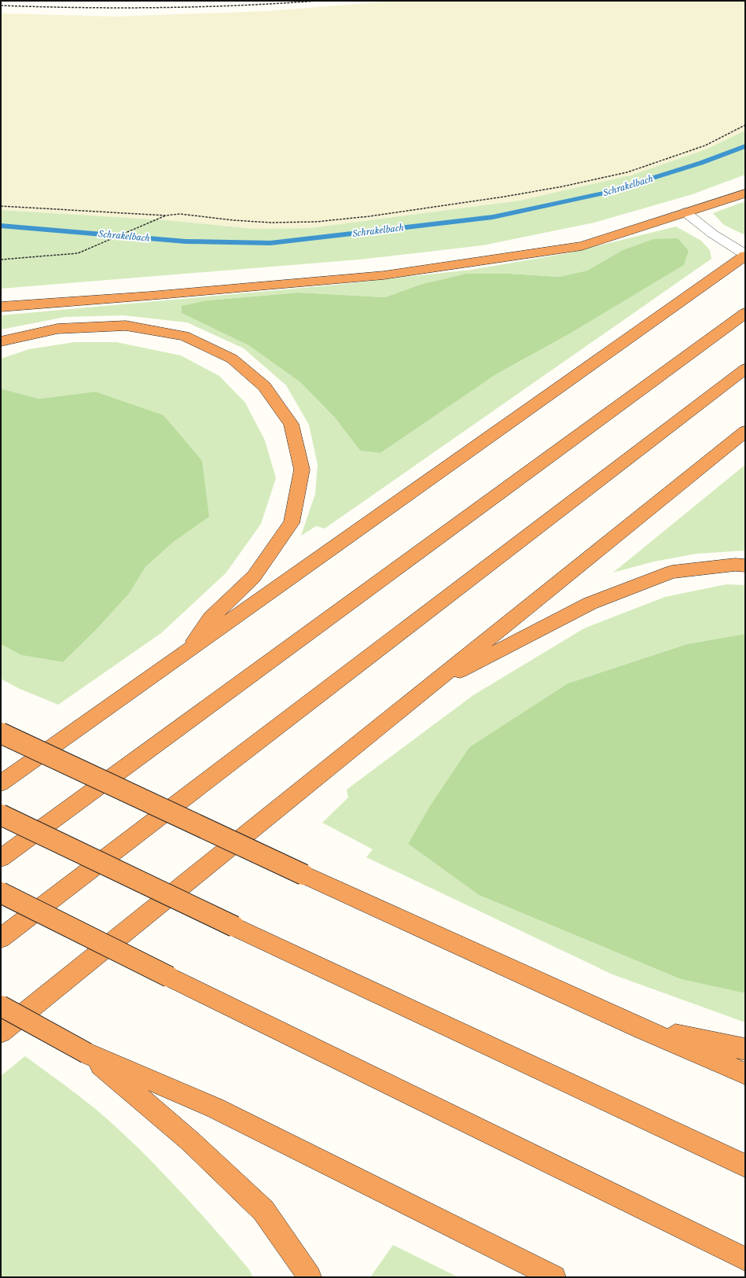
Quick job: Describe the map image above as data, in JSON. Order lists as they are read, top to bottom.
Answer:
{
  "water": ["Schrakelbach"]
}
